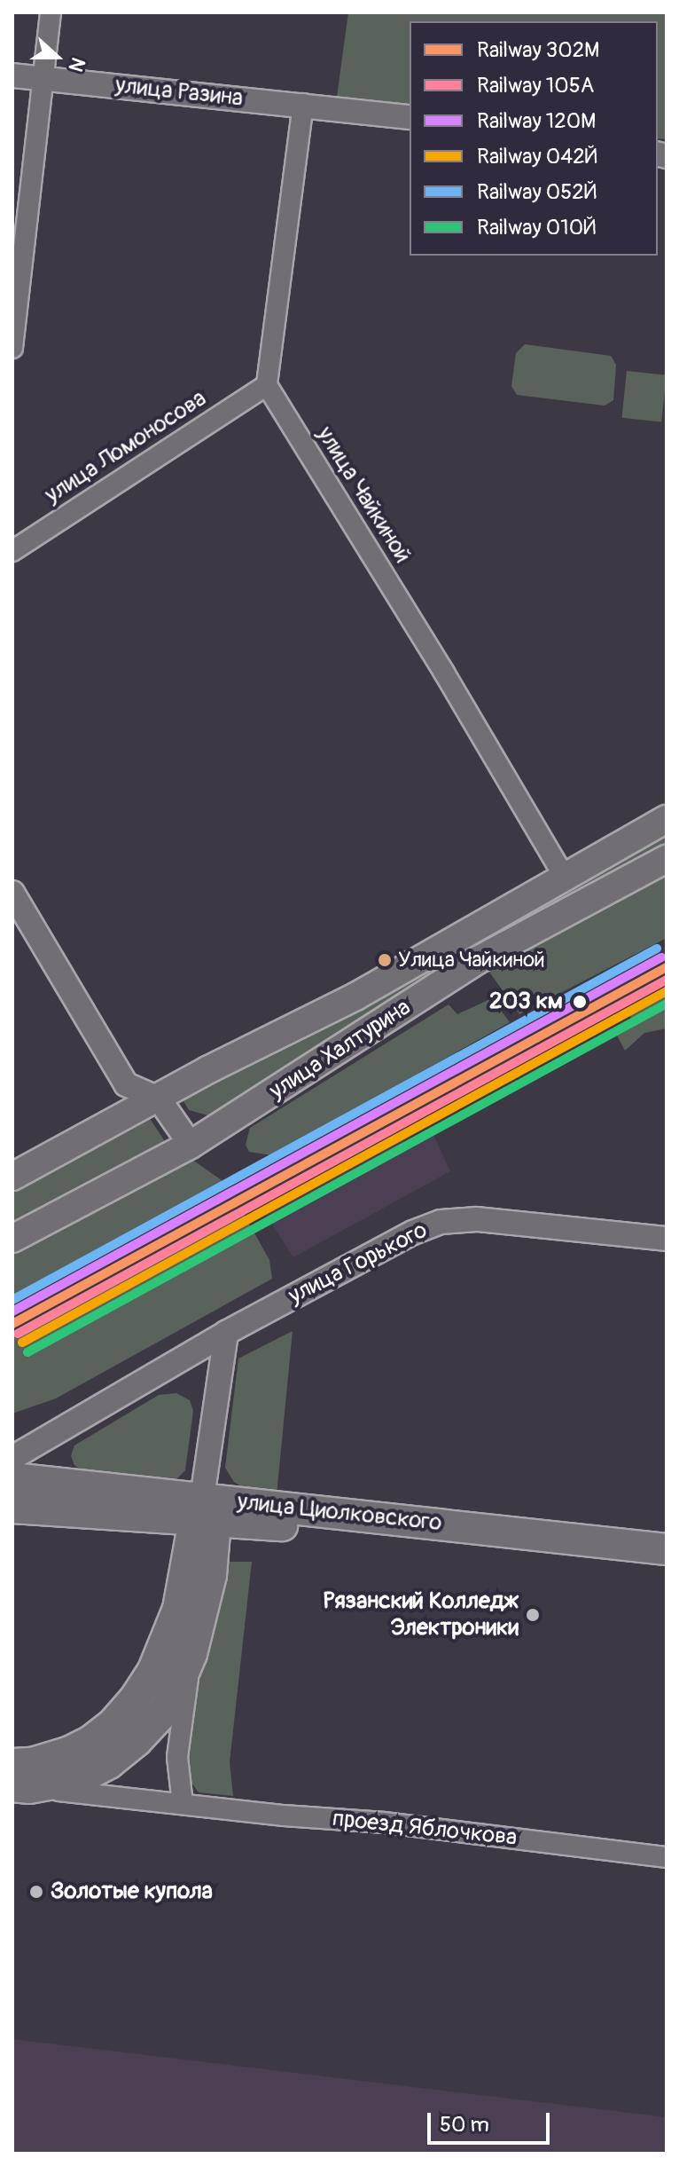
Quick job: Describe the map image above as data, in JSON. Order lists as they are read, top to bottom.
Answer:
{
  "streets": {
    "main road": ["улица Халтурина", "улица Циолковского"],
    "street": [
      "улица Разина",
      "улица Ломоносова",
      "улица Чайкиной",
      "улица Горького",
      "проезд Яблочкова"
    ]
  },
  "crossings": [
    ["улица Ломоносова", "улица Чайкиной"],
    ["улица Чайкиной", "улица Халтурина"]
  ],
  "places": [
    "Улица Чайкиной",
    "203 км",
    "Рязанский Колледж Электроники",
    "Золотые купола"
  ],
  "lines": [
    "rail line 052Й",
    "rail line 120М",
    "rail line 302М",
    "rail line 105А",
    "rail line 042Й",
    "rail line 010Й"
  ],
  "legend": [
    "Railway 302М",
    "Railway 105А",
    "Railway 120М",
    "Railway 042Й",
    "Railway 052Й",
    "Railway 010Й"
  ],
  "scale_bar": "50 m",
  "north": "right"
}
